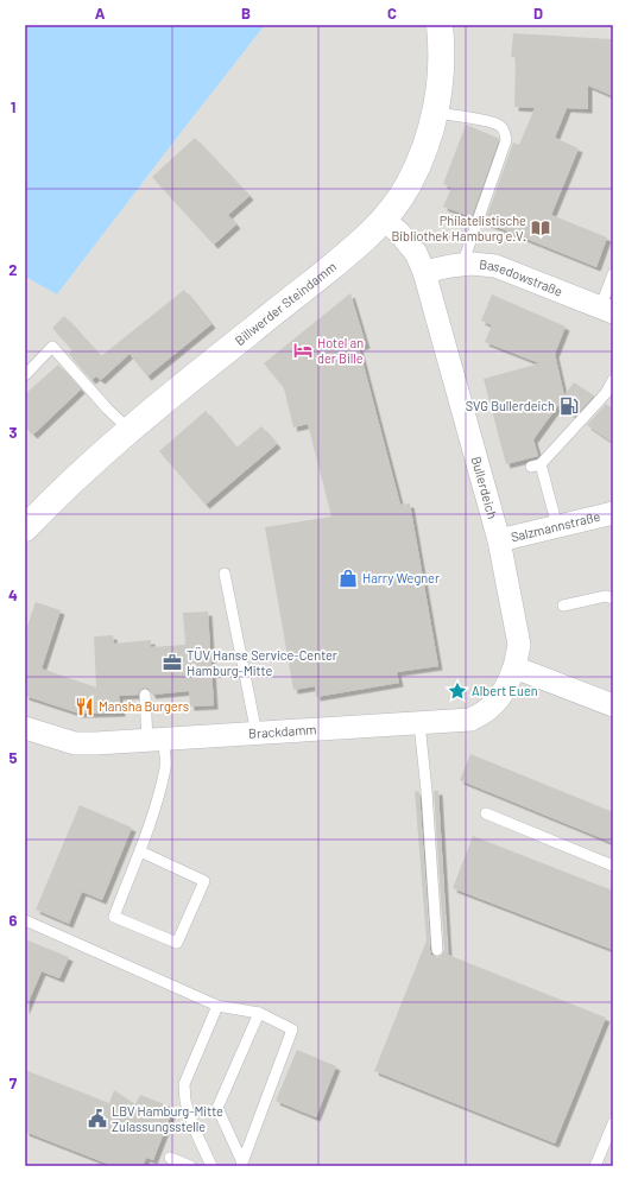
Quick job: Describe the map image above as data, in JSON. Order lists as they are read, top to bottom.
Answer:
{
  "streets": {
    "main road": ["Billwerder Steindamm"],
    "street": [
      "Basedowstraße",
      "Bullerdeich",
      "Salzmannstraße",
      "Brackdamm"
    ]
  },
  "crossings": [
    ["Basedowstraße", "Bullerdeich"],
    ["Billwerder Steindamm", "Bullerdeich"],
    ["Bullerdeich", "Salzmannstraße"],
    ["Bullerdeich", "Brackdamm"]
  ],
  "places": {
    "library": ["Philatelistische Bibliothek Hamburg e.V."],
    "hotel": ["Hotel an der Bille"],
    "fuel station": ["SVG Bullerdeich"],
    "shop": ["Harry Wegner"],
    "office": ["TÜV Hanse Service-Center Hamburg-Mitte"],
    "place": ["Albert Euen"],
    "restaurant": ["Mansha Burgers"],
    "public building": ["LBV Hamburg-Mitte Zulassungsstelle"]
  },
  "grid": {
    "columns": [
      "A",
      "B",
      "C",
      "D"
    ],
    "rows": [
      "1",
      "2",
      "3",
      "4",
      "5",
      "6",
      "7"
    ]
  }
}
